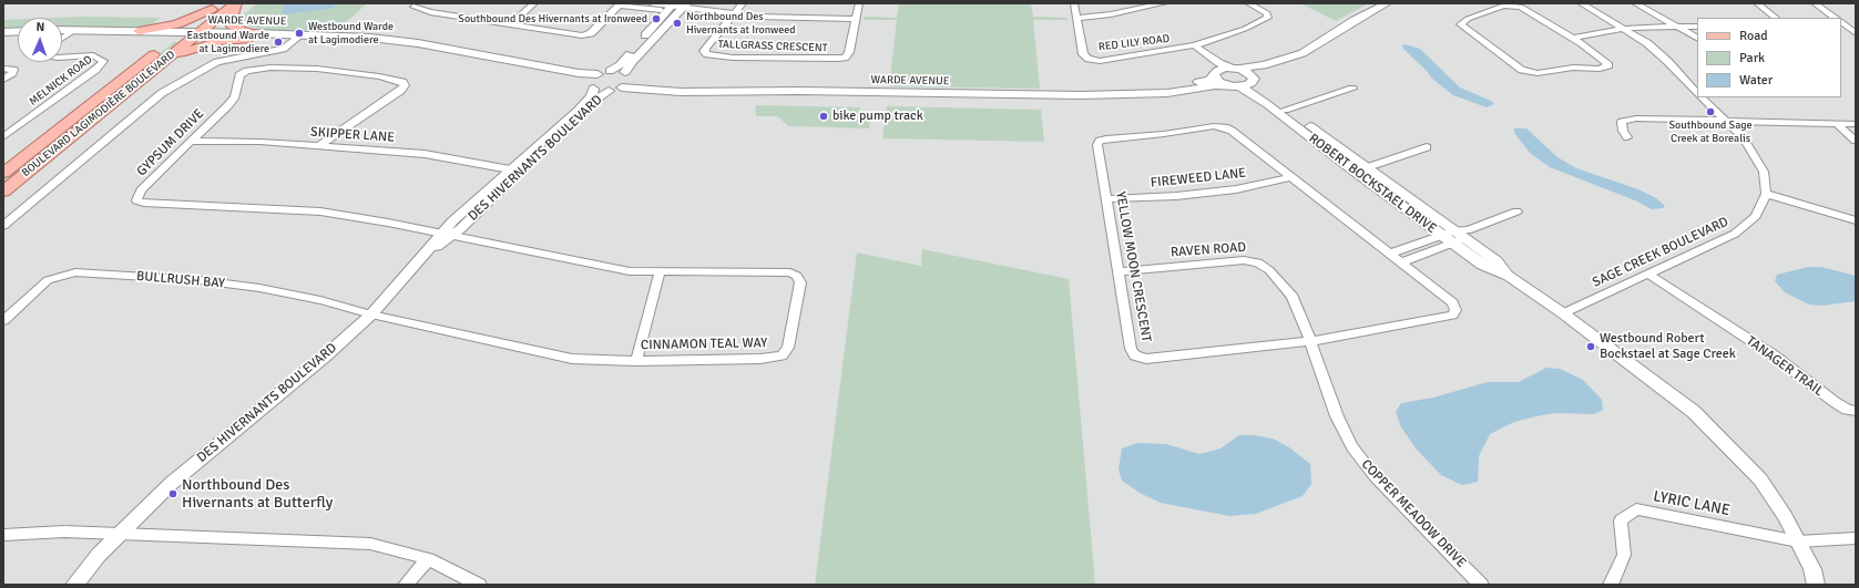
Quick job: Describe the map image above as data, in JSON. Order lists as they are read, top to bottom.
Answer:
{
  "streets": {
    "main road": ["BOULEVARD LAGIMODIÈRE BOULEVARD"],
    "street": [
      "WARDE AVENUE",
      "RED LILY ROAD",
      "TALLGRASS CRESCENT",
      "MELNICK ROAD",
      "SKIPPER LANE",
      "GYPSUM DRIVE",
      "DES HIVERNANTS BOULEVARD",
      "FIREWEED LANE",
      "ROBERT BOCKSTAEL DRIVE",
      "RAVEN ROAD",
      "SAGE CREEK BOULEVARD",
      "YELLOW MOON CRESCENT",
      "BULLRUSH BAY",
      "CINNAMON TEAL WAY",
      "TANAGER TRAIL",
      "LYRIC LANE",
      "COPPER MEADOW DRIVE"
    ]
  },
  "crossings": [
    ["WARDE AVENUE", "RED LILY ROAD"],
    ["WARDE AVENUE", "BOULEVARD LAGIMODIÈRE BOULEVARD"],
    ["WARDE AVENUE", "DES HIVERNANTS BOULEVARD"],
    ["WARDE AVENUE", "ROBERT BOCKSTAEL DRIVE"],
    ["SKIPPER LANE", "GYPSUM DRIVE"],
    ["SKIPPER LANE", "DES HIVERNANTS BOULEVARD"],
    ["GYPSUM DRIVE", "DES HIVERNANTS BOULEVARD"],
    ["GYPSUM DRIVE", "CINNAMON TEAL WAY"],
    ["DES HIVERNANTS BOULEVARD", "BULLRUSH BAY"],
    ["DES HIVERNANTS BOULEVARD", "CINNAMON TEAL WAY"],
    ["FIREWEED LANE", "YELLOW MOON CRESCENT"],
    ["ROBERT BOCKSTAEL DRIVE", "SAGE CREEK BOULEVARD"],
    ["ROBERT BOCKSTAEL DRIVE", "LYRIC LANE"],
    ["RAVEN ROAD", "YELLOW MOON CRESCENT"],
    ["RAVEN ROAD", "COPPER MEADOW DRIVE"],
    ["SAGE CREEK BOULEVARD", "TANAGER TRAIL"],
    ["YELLOW MOON CRESCENT", "COPPER MEADOW DRIVE"],
    ["BULLRUSH BAY", "CINNAMON TEAL WAY"]
  ],
  "places": [
    "Southbound Des Hivernants at Ironweed",
    "Northbound Des Hivernants at Ironweed",
    "Westbound Warde at Lagimodiere",
    "Eastbound Warde at Lagimodiere",
    "Southbound Sage Creek at Borealis",
    "bike pump track",
    "Westbound Robert Bockstael at Sage Creek",
    "Northbound Des Hivernants at Butterfly"
  ],
  "legend": ["Road", "Park", "Water"],
  "north": "top"
}
